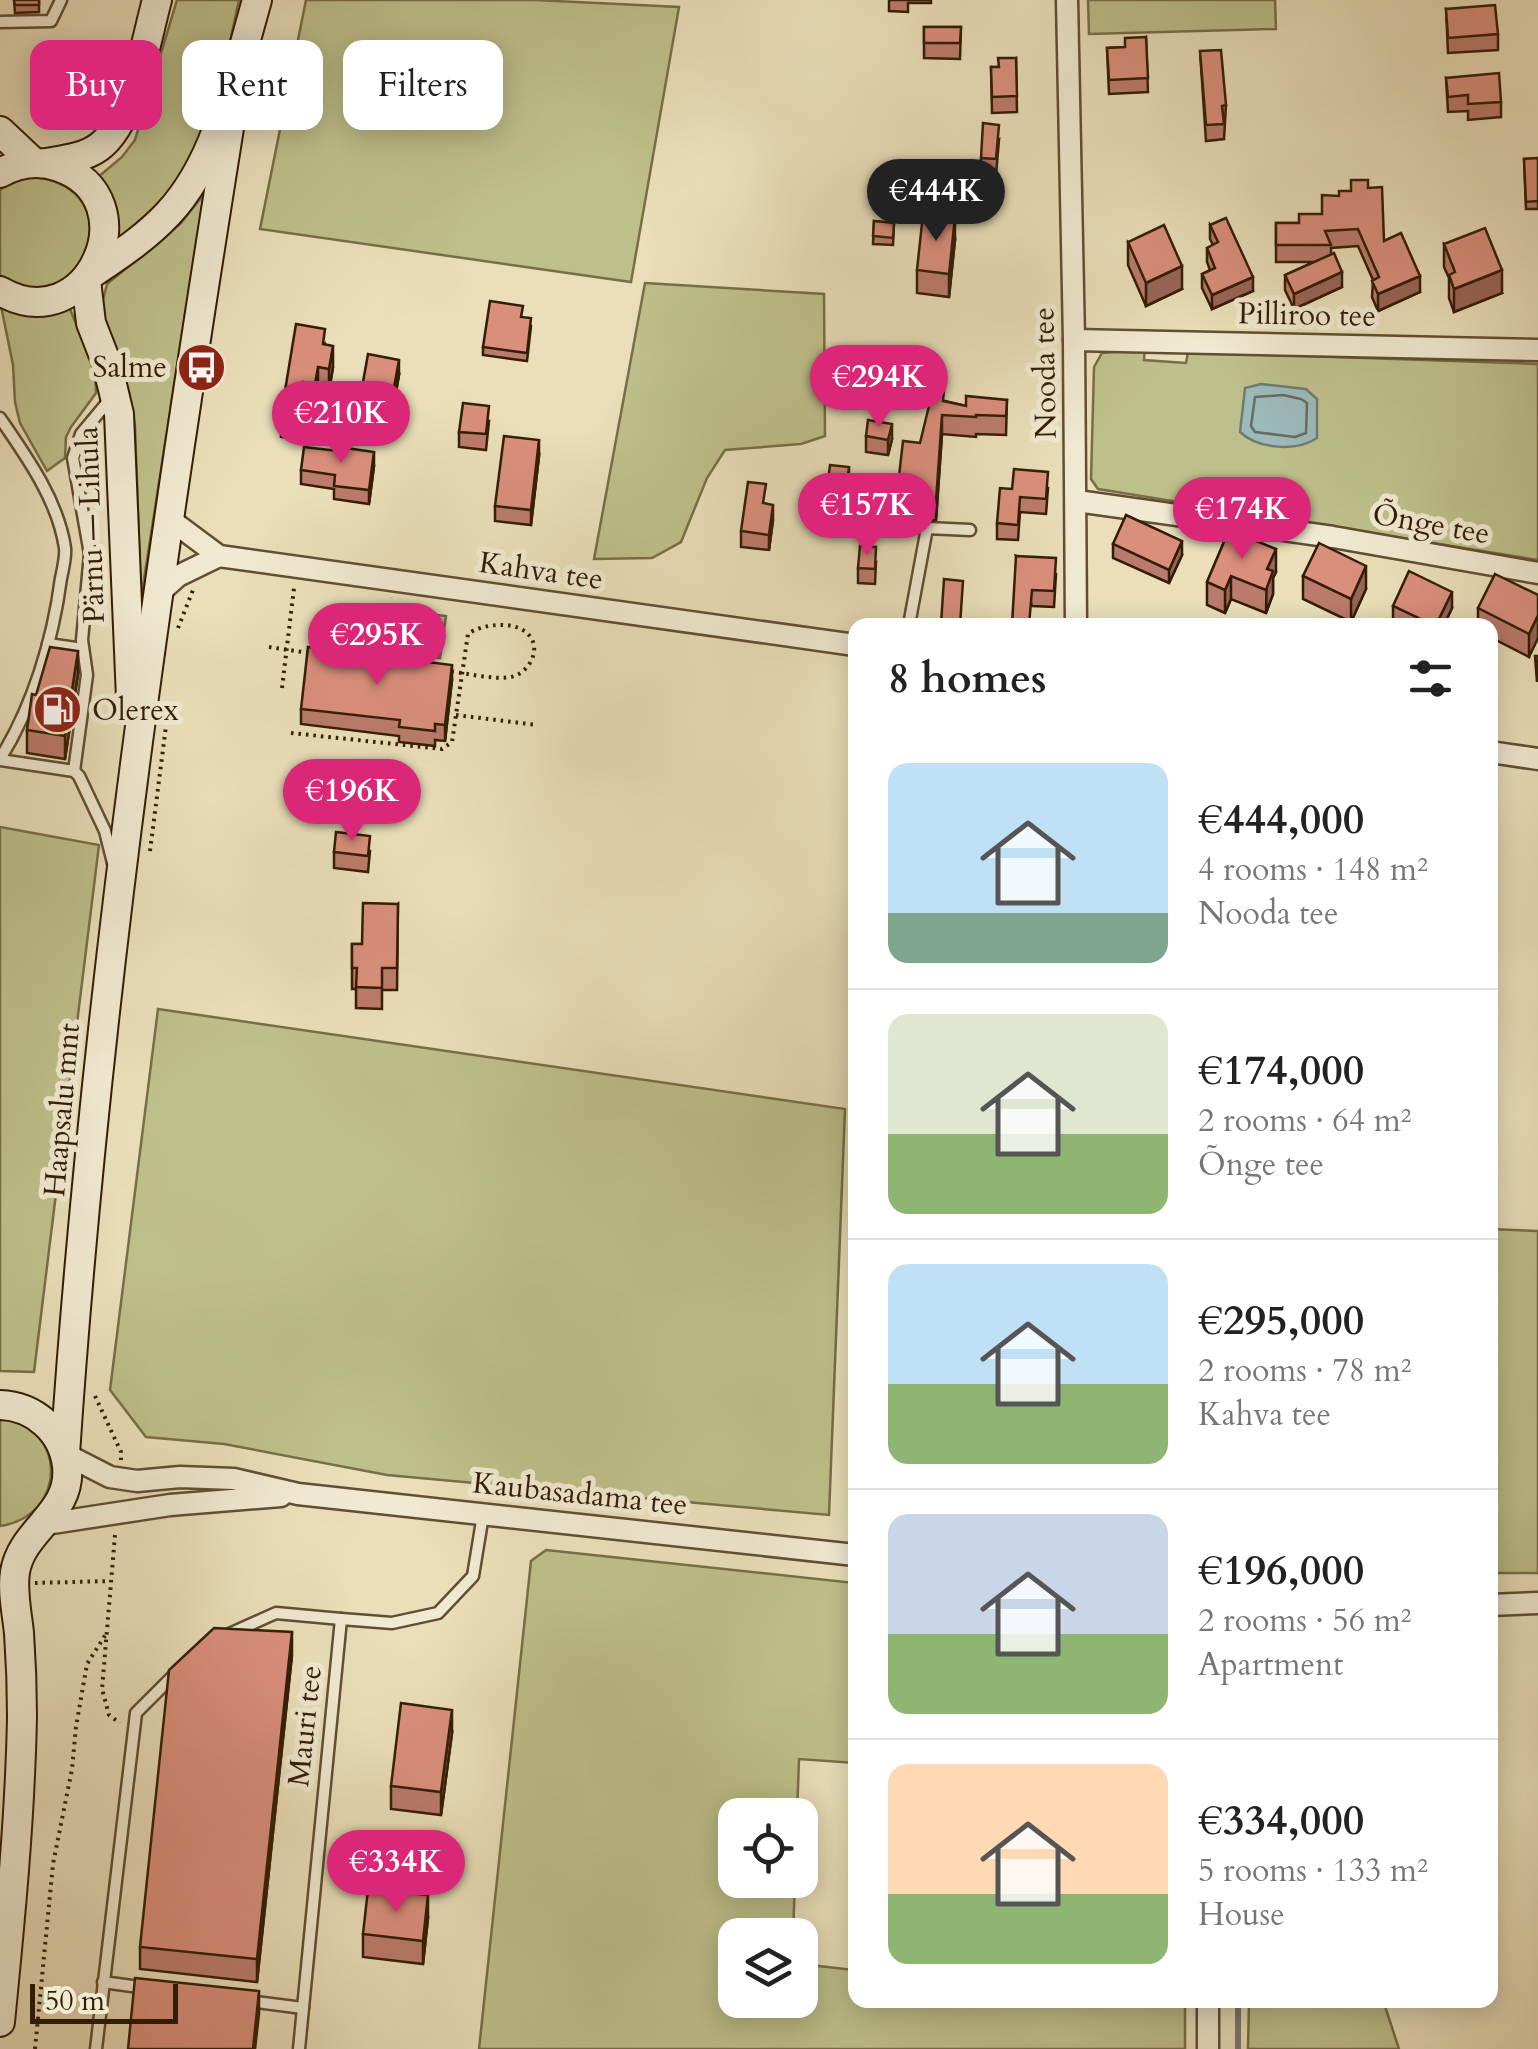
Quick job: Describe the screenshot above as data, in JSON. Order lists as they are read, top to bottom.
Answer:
{
  "streets": {
    "main road": ["Pärnu — Lihula", "Haapsalu mnt"],
    "street": [
      "Pilliroo tee",
      "Nooda tee",
      "Õnge tee",
      "Kahva tee",
      "Kaubasadama tee"
    ],
    "lane": ["Mauri tee"]
  },
  "crossings": [
    ["Pilliroo tee", "Nooda tee"],
    ["Nooda tee", "Õnge tee"],
    ["Pärnu — Lihula", "Haapsalu mnt"],
    ["Haapsalu mnt", "Kaubasadama tee"]
  ],
  "places": {
    "bus stop": ["Salme"],
    "fuel station": ["Olerex"]
  },
  "scale_bar": "50 m",
  "page": {
    "chip": ["Buy", "Rent", "Filters"],
    "price": [
      "€444K",
      "€294K",
      "€210K",
      "€157K",
      "€174K",
      "€295K",
      "€196K",
      "€334K"
    ],
    "heading": "8 homes",
    "list": [
      {
        "name": "€444,000",
        "note": "4 rooms · 148 m² · Nooda tee"
      },
      {
        "name": "€174,000",
        "note": "2 rooms · 64 m² · Õnge tee"
      },
      {
        "name": "€295,000",
        "note": "2 rooms · 78 m² · Kahva tee"
      },
      {
        "name": "€196,000",
        "note": "2 rooms · 56 m² · Apartment"
      },
      {
        "name": "€334,000",
        "note": "5 rooms · 133 m² · House"
      }
    ],
    "scale": "50 m"
  }
}
